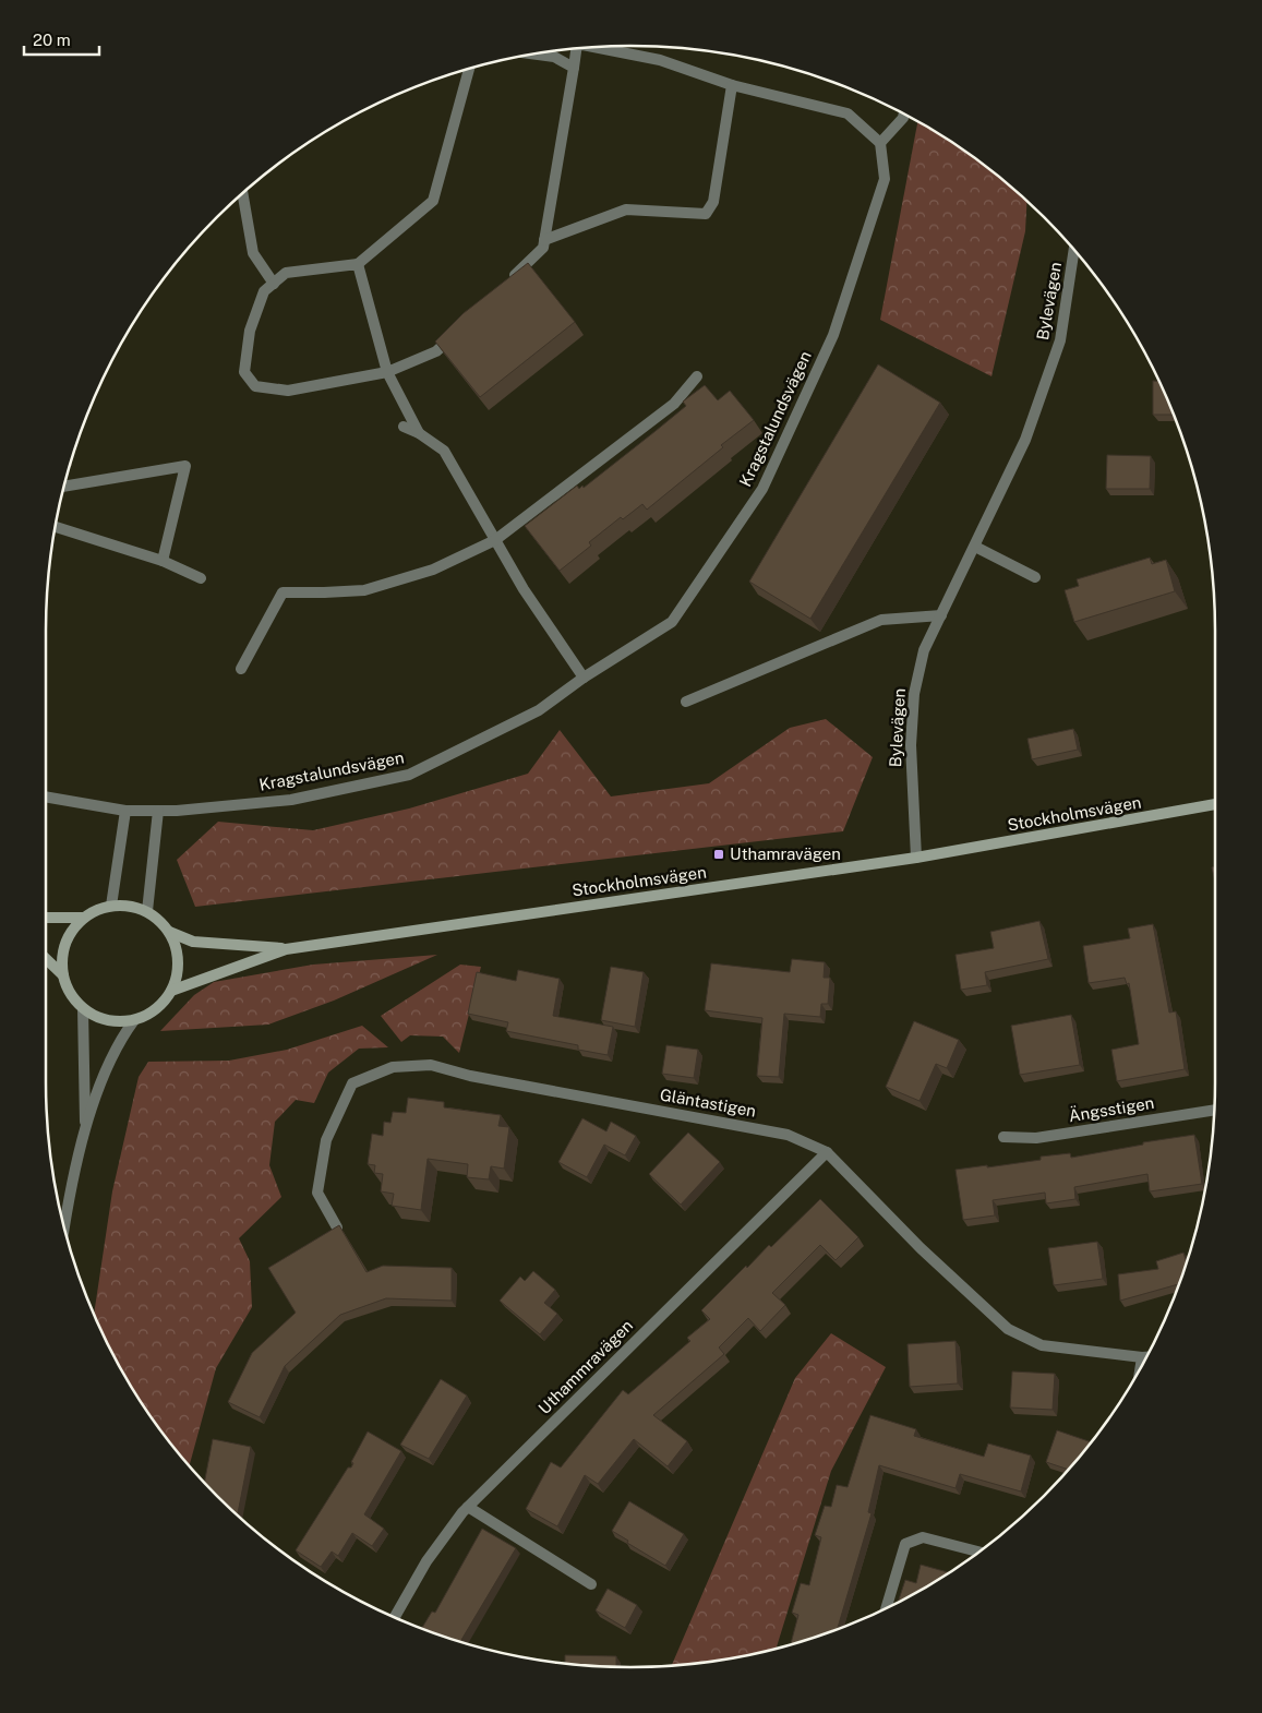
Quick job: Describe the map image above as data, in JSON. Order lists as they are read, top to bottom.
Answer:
{
  "streets": {
    "main road": ["Stockholmsvägen"],
    "street": [
      "Bylevägen",
      "Kragstalundsvägen",
      "Gläntastigen",
      "Ängsstigen",
      "Uthammravägen"
    ]
  },
  "crossings": [
    ["Bylevägen", "Stockholmsvägen"],
    ["Gläntastigen", "Uthammravägen"]
  ],
  "places": {
    "transit": ["Uthamravägen"]
  },
  "scale_bar": "20 m"
}
